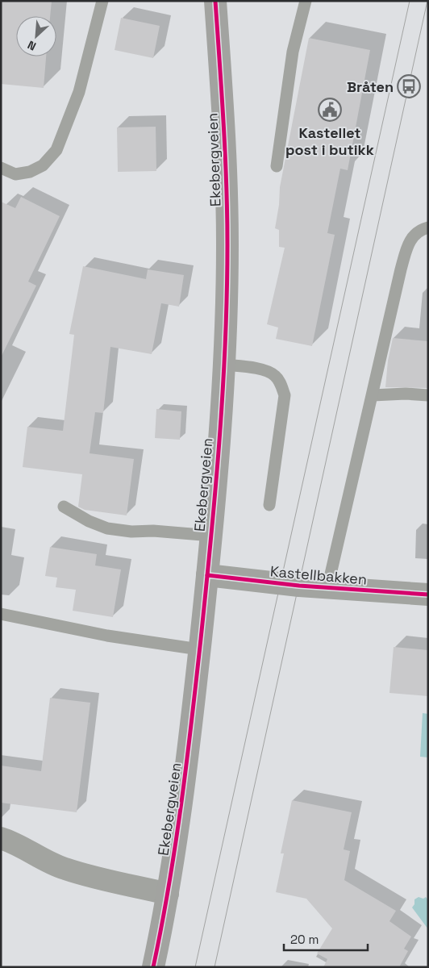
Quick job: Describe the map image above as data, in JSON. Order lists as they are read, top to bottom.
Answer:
{
  "streets": {
    "main road": ["Ekebergveien"],
    "street": ["Kastellbakken"]
  },
  "crossings": [
    ["Ekebergveien", "Kastellbakken"]
  ],
  "places": {
    "bus stop": ["Bråten"],
    "public building": ["Kastellet post i butikk"]
  },
  "scale_bar": "20 m",
  "north": "bottom left"
}
